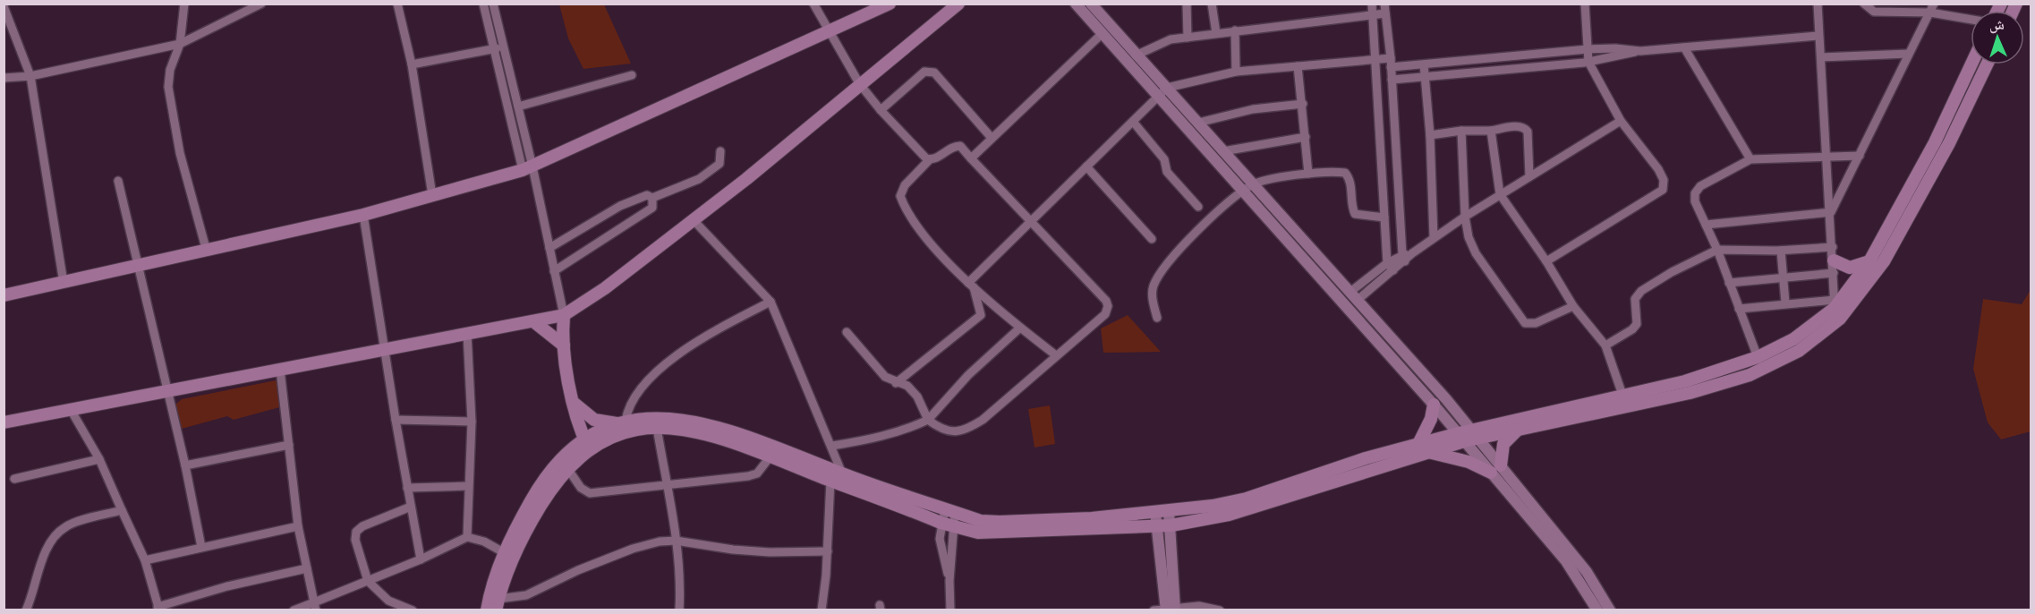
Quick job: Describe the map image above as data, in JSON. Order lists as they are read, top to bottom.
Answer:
{
  "north": "top"
}
